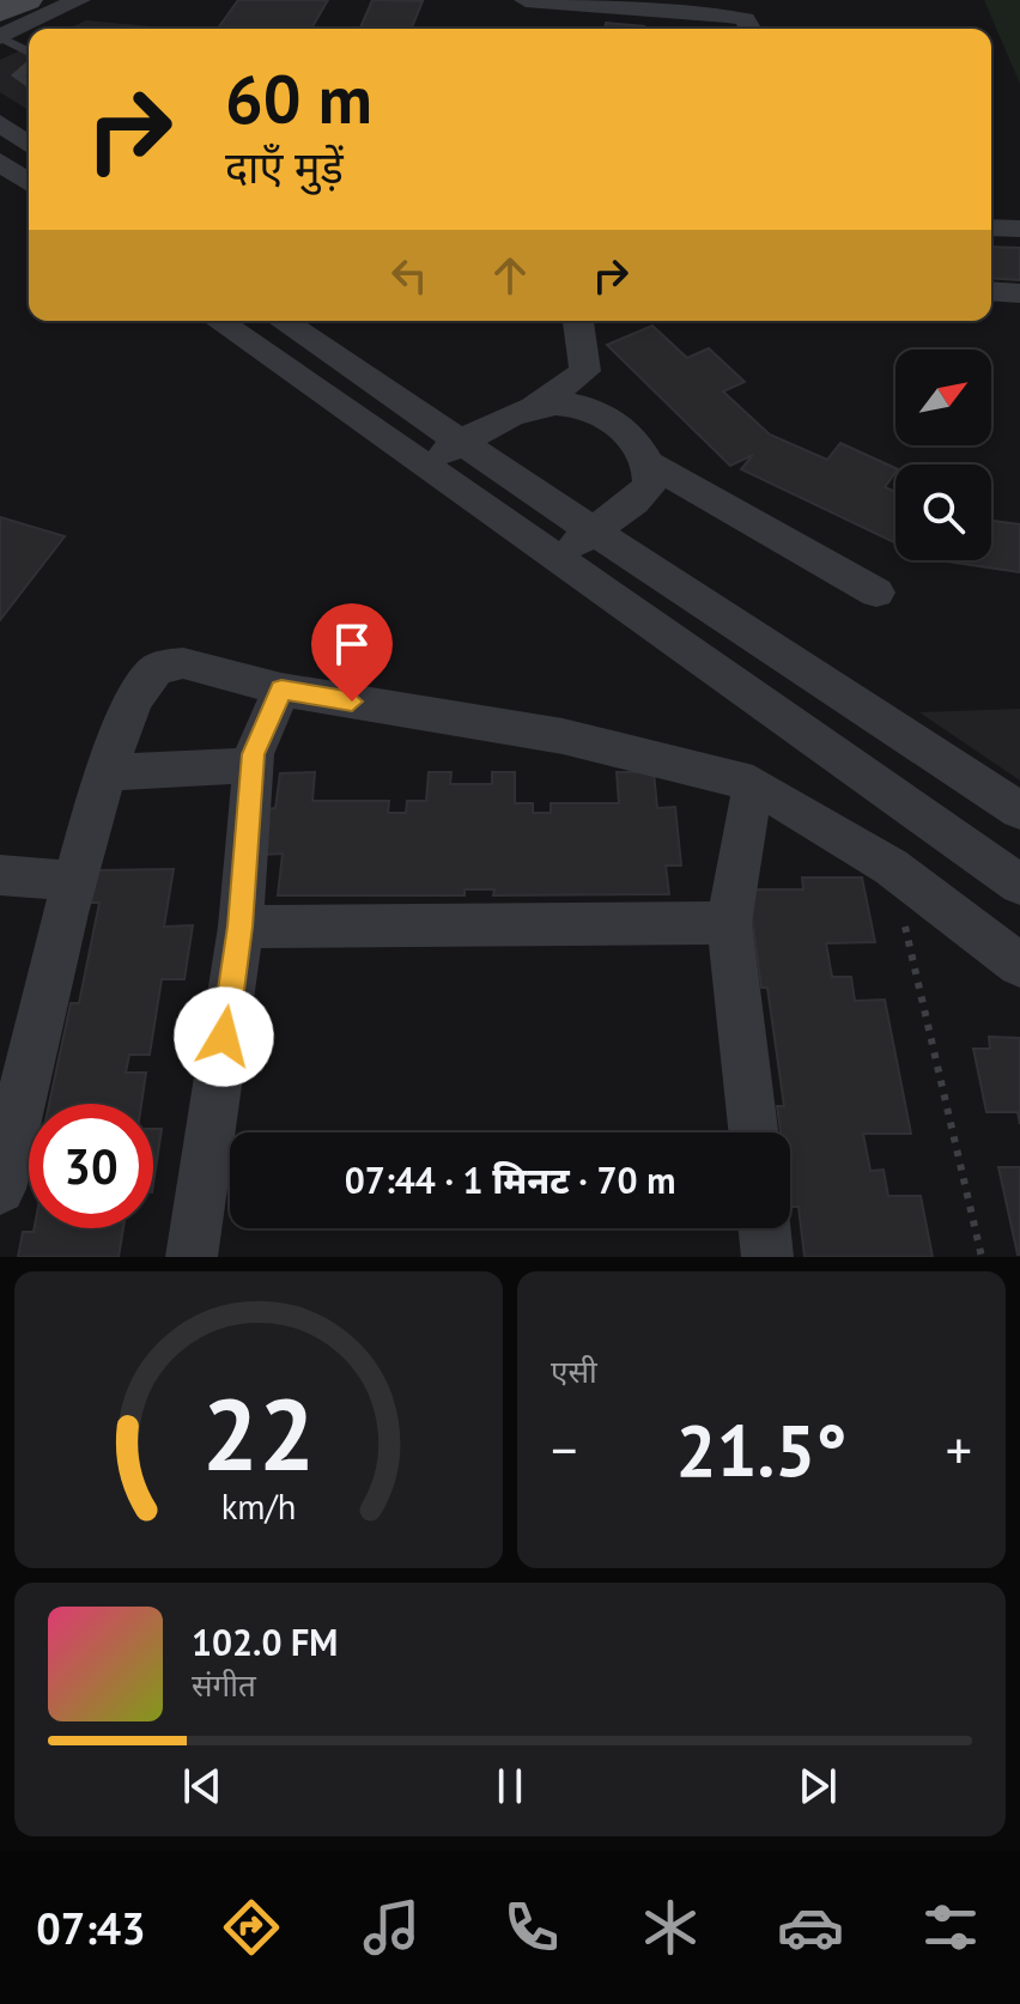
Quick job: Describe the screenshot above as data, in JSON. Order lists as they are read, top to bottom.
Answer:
{
  "north": "top right",
  "page": {
    "turn": ["60 m", "दाएँ मुड़ें"],
    "limit": "30",
    "trip": "07:44 · 1 मिनट · 70 m",
    "tile": "एसी",
    "heat": ["−", "21.5°", "+"],
    "song": ["102.0 FM", "संगीत"],
    "tabs": "07:43",
    "gauge": ["22", "km/h"]
  }
}
